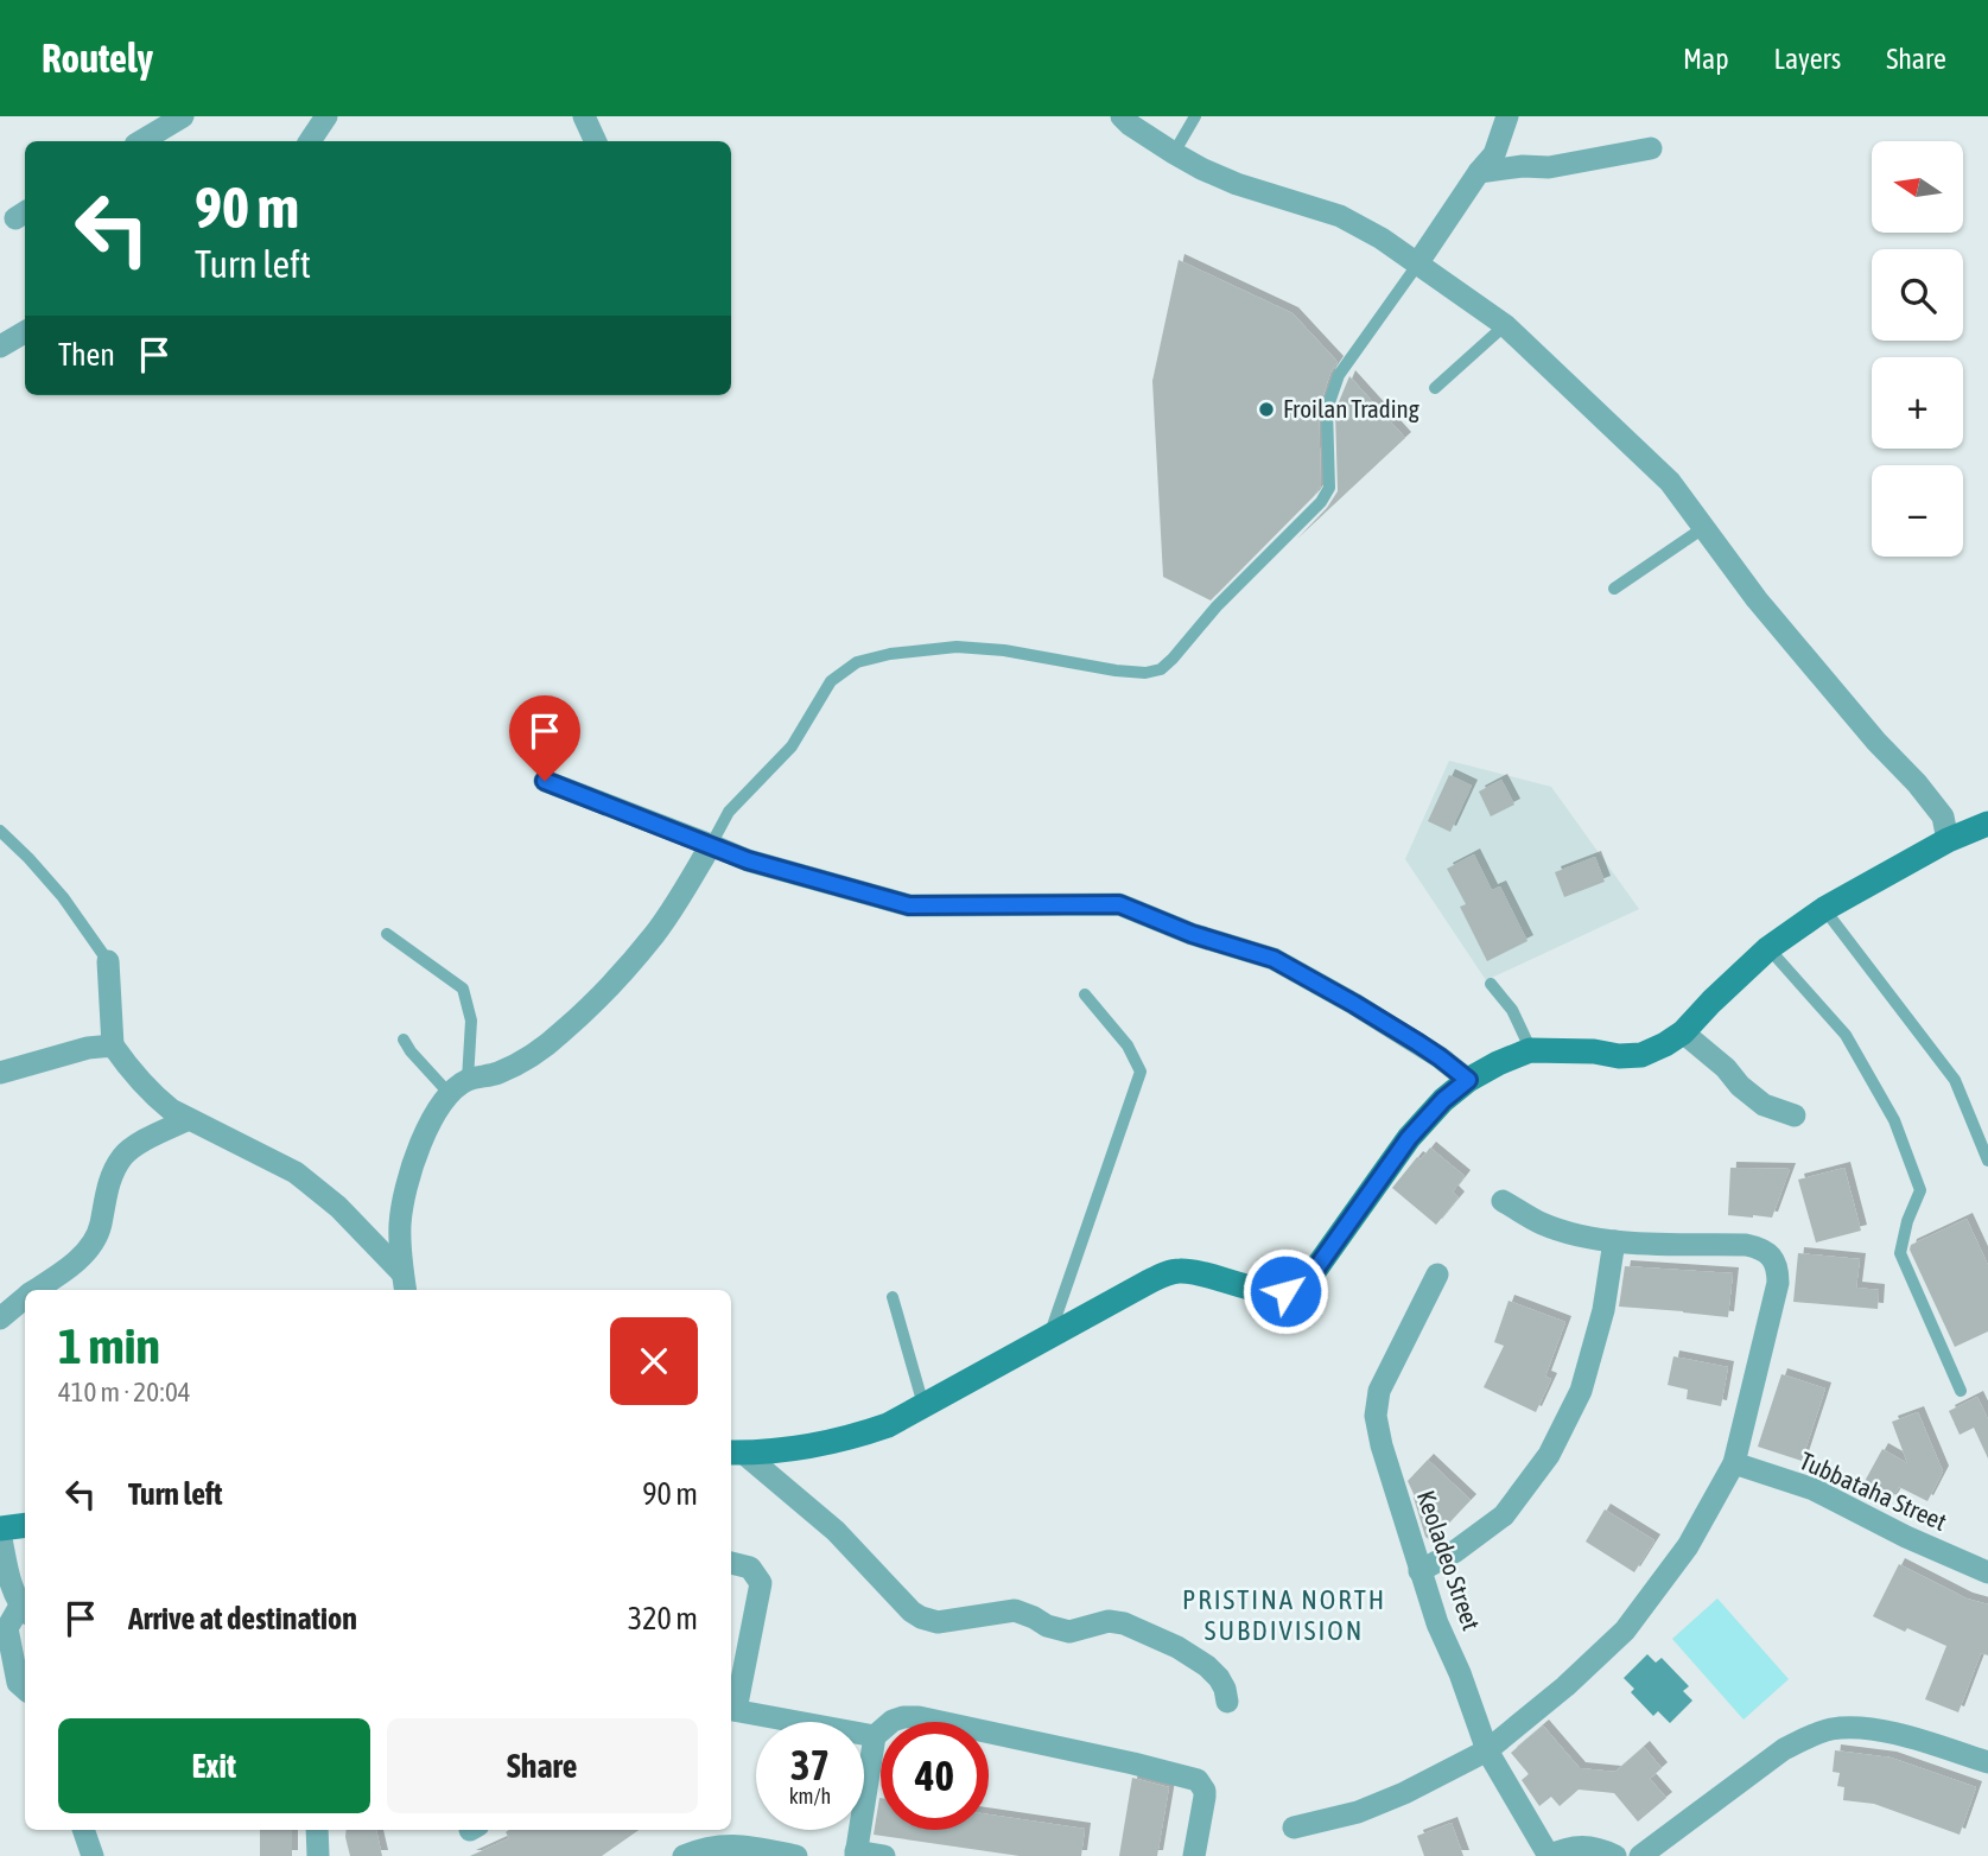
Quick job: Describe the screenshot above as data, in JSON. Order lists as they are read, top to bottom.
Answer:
{
  "streets": {
    "street": ["Tubbataha Street", "Keoladeo Street"]
  },
  "districts": ["PRISTINA NORTH SUBDIVISION"],
  "places": ["Froilan Trading"],
  "north": "left",
  "page": {
    "header": "Routely",
    "nav": ["Map", "Layers", "Share"],
    "map_buttons": ["+", "−"],
    "turn": ["90 m", "Turn left"],
    "then": "Then",
    "heading": ["1 min", "410 m · 20:04"],
    "list": [
      {
        "name": "Turn left",
        "value": "90 m"
      },
      {
        "name": "Arrive at destination",
        "value": "320 m"
      }
    ],
    "buttons": ["Exit", "Share"],
    "speed": "37 km/h",
    "limit": "40"
  }
}
